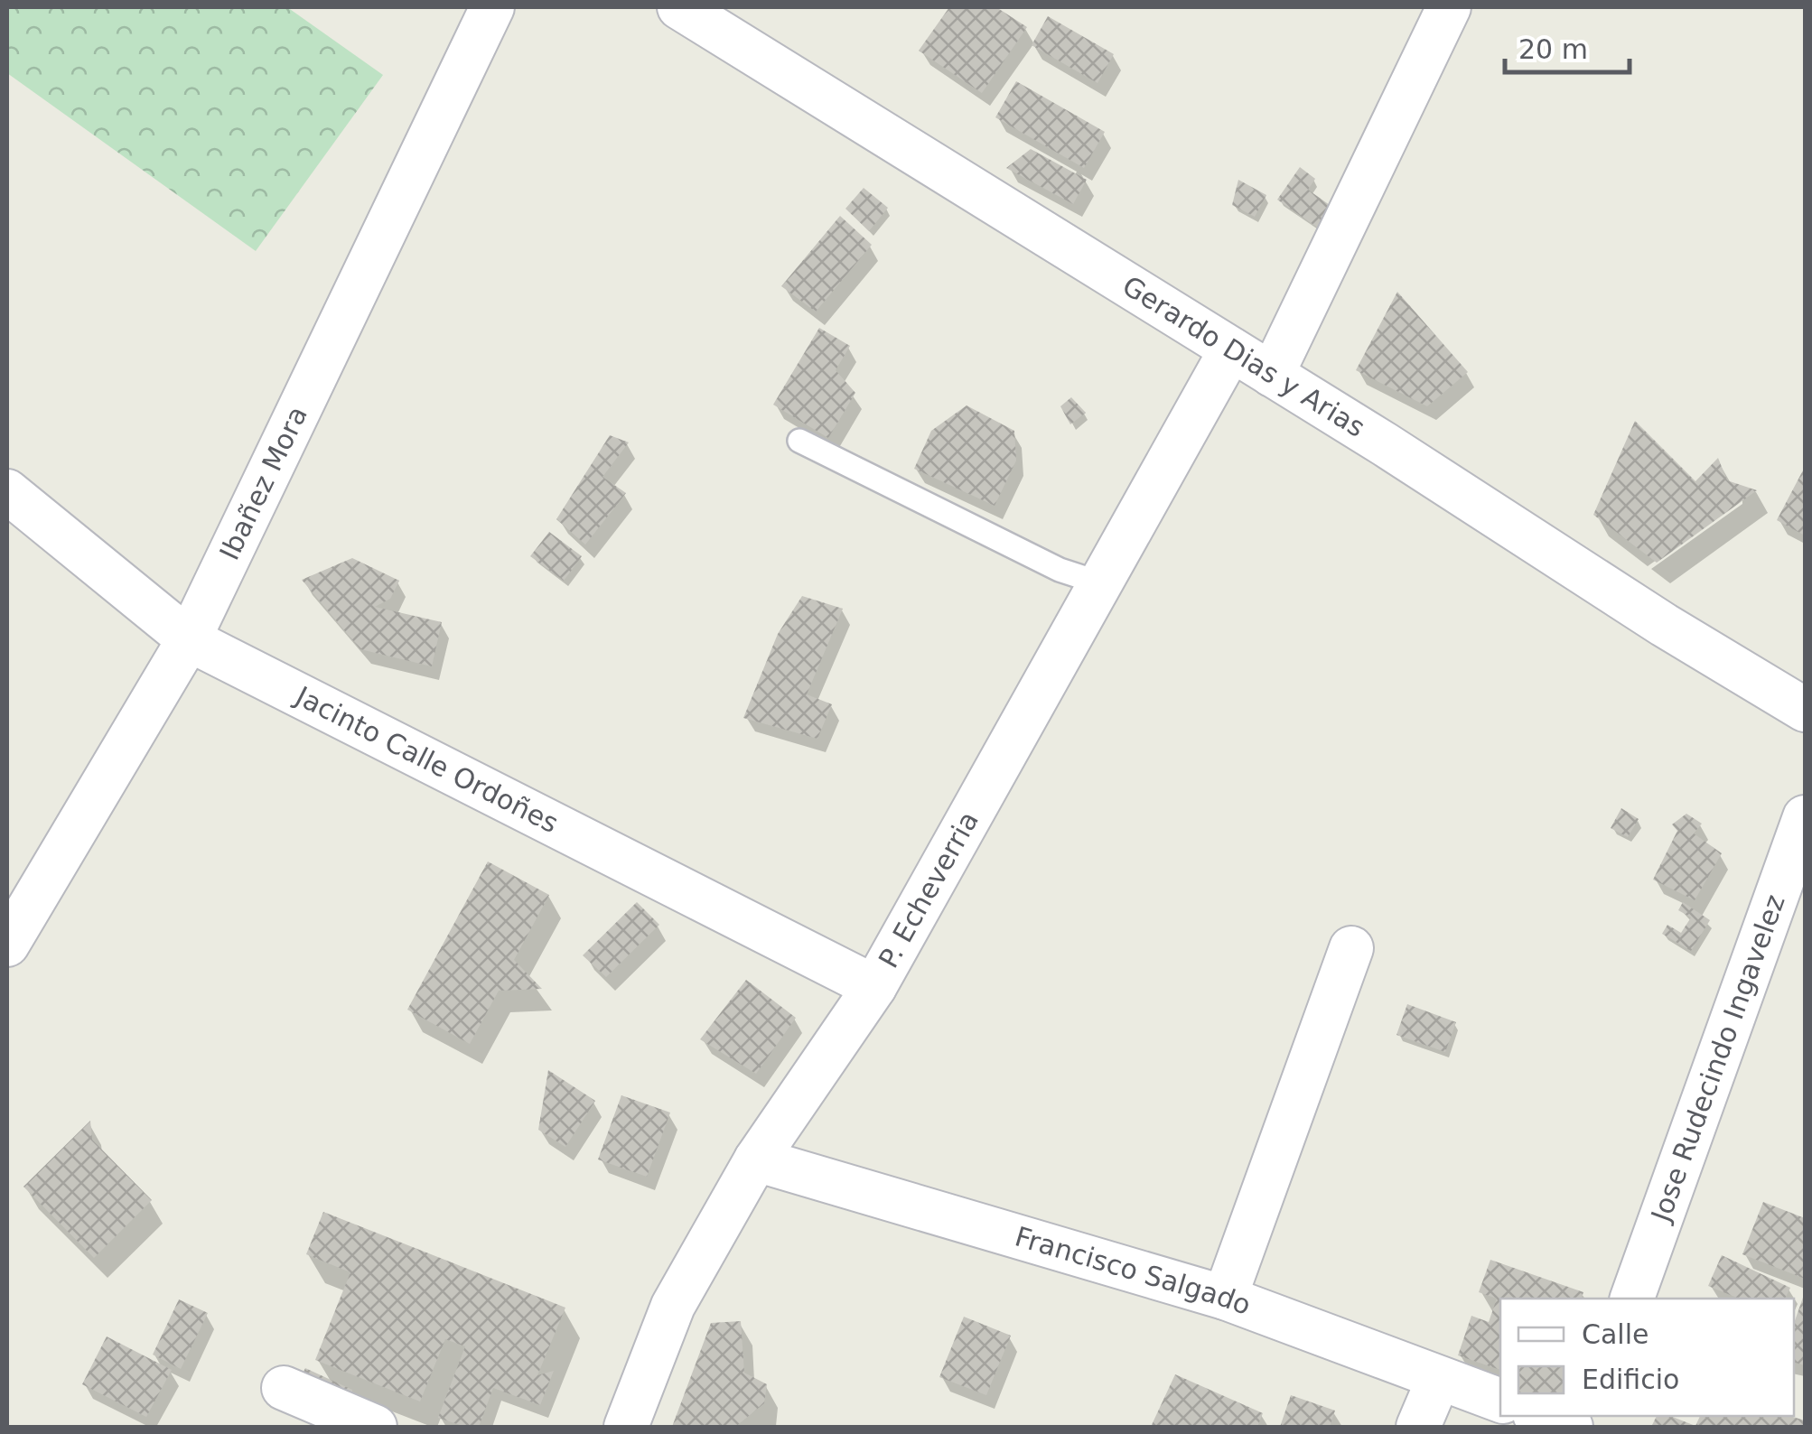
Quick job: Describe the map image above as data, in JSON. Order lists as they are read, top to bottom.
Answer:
{
  "streets": {
    "street": [
      "Gerardo Dias y Arias",
      "Ibañez Mora",
      "Jacinto Calle Ordoñes",
      "P. Echeverria",
      "Jose Rudecindo Ingavelez",
      "Francisco Salgado"
    ]
  },
  "crossings": [
    ["Gerardo Dias y Arias", "P. Echeverria"],
    ["Ibañez Mora", "Jacinto Calle Ordoñes"],
    ["Jacinto Calle Ordoñes", "P. Echeverria"],
    ["P. Echeverria", "Francisco Salgado"]
  ],
  "legend": ["Calle", "Edificio"],
  "scale_bar": "20 m"
}
